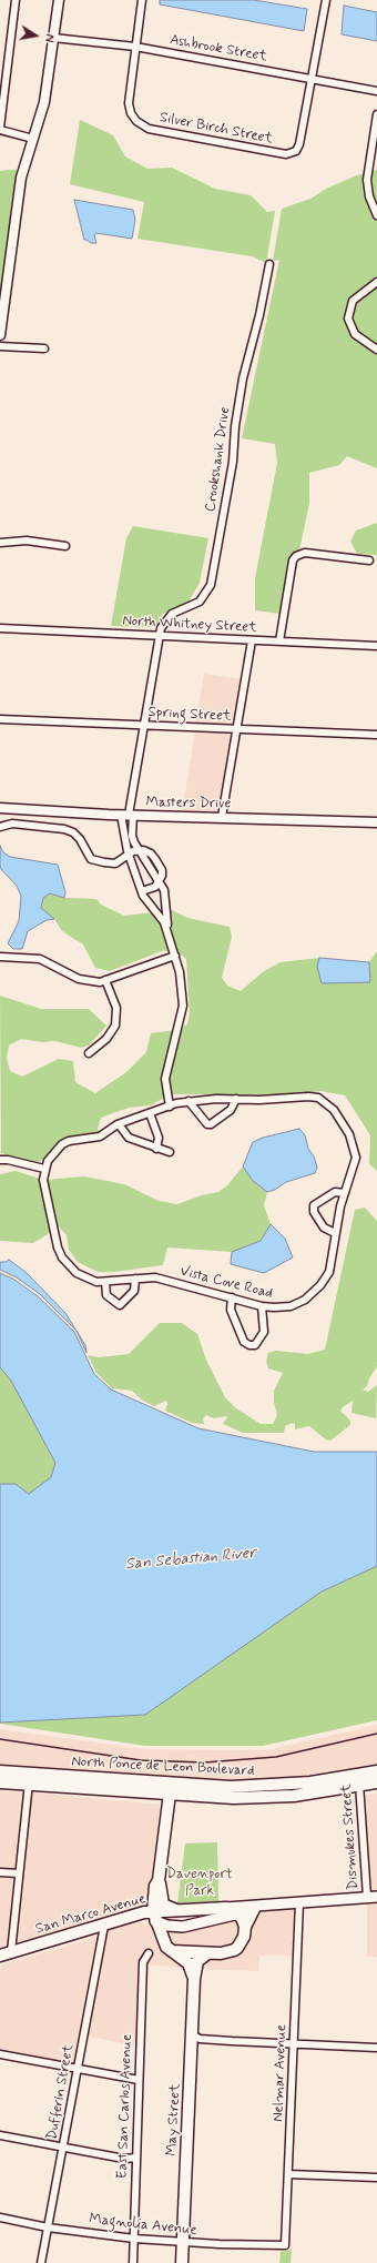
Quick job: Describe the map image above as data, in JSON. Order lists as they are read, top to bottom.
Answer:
{
  "streets": {
    "main road": ["North Ponce de Leon Boulevard", "San Marco Avenue", "May Street"],
    "street": [
      "Ashbrook Street",
      "Silver Birch Street",
      "Crookshank Drive",
      "North Whitney Street",
      "Spring Street",
      "Masters Drive",
      "Vista Cove Road",
      "Dismukes Street",
      "Nelmar Avenue",
      "Dufferin Street",
      "East San Carlos Avenue",
      "Magnolia Avenue"
    ]
  },
  "crossings": [
    ["Ashbrook Street", "Silver Birch Street"],
    ["Crookshank Drive", "North Whitney Street"],
    ["Crookshank Drive", "Spring Street"],
    ["Crookshank Drive", "Masters Drive"],
    ["North Ponce de Leon Boulevard", "Dismukes Street"],
    ["San Marco Avenue", "Dufferin Street"],
    ["San Marco Avenue", "May Street"],
    ["Nelmar Avenue", "Magnolia Avenue"],
    ["Dufferin Street", "Magnolia Avenue"],
    ["East San Carlos Avenue", "Magnolia Avenue"],
    ["May Street", "Magnolia Avenue"]
  ],
  "water": ["San Sebastian River"],
  "parks": ["Davenport Park"],
  "north": "right"
}
